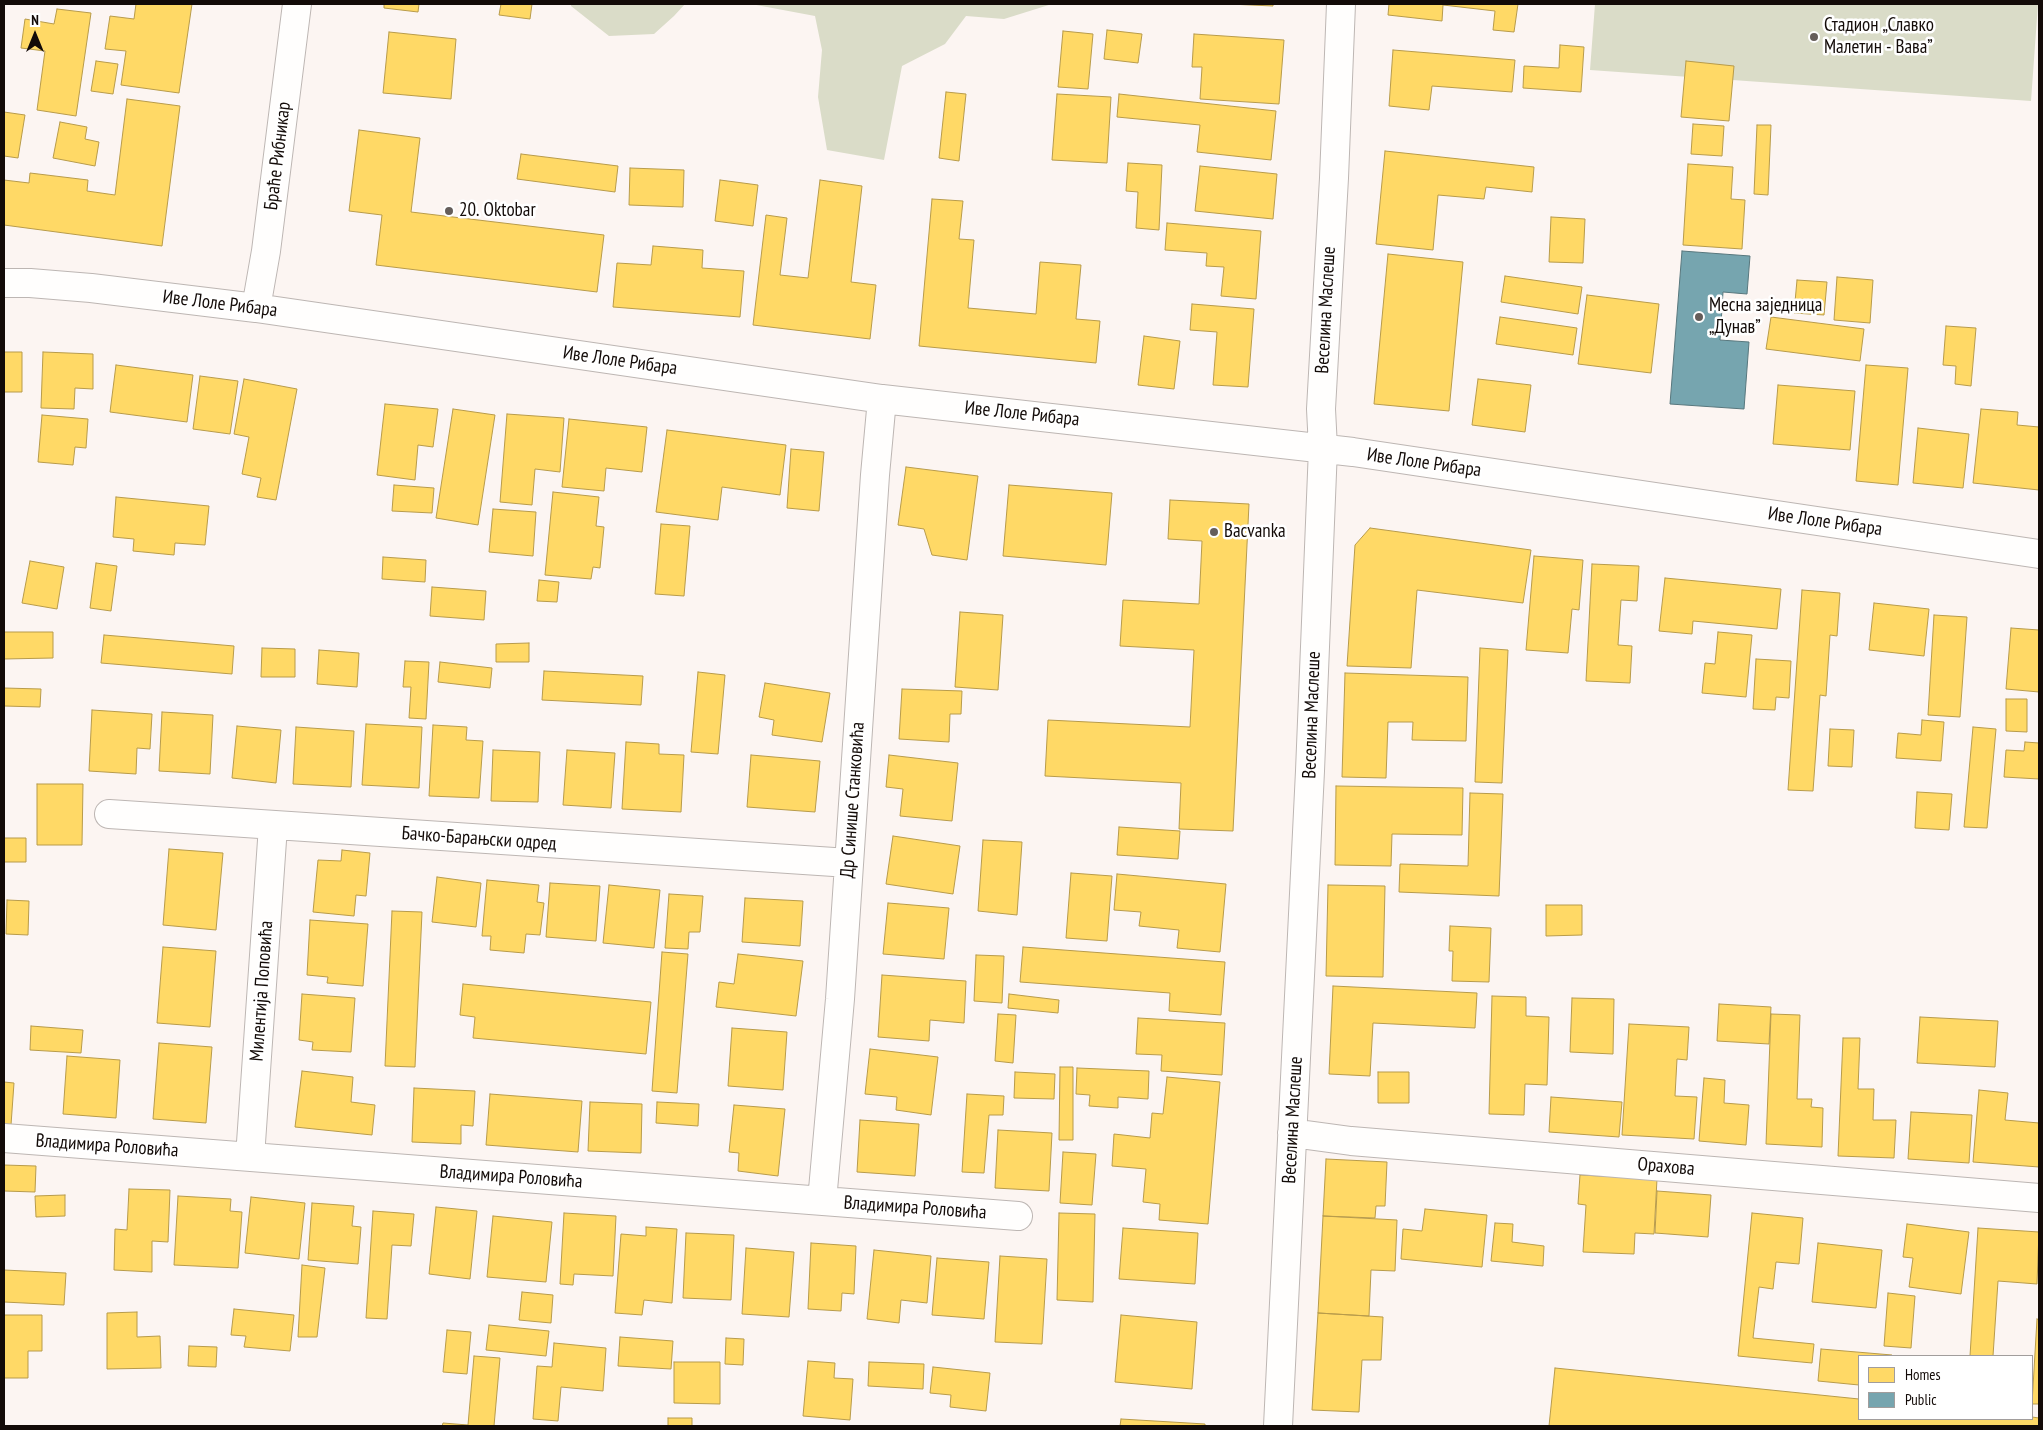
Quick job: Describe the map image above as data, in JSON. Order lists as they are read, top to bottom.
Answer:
{
  "streets": {
    "street": [
      "Браће Рибникар",
      "Иве Лоле Рибара",
      "Веселина Маслеше",
      "Др Синише Станковића",
      "Бачко-Барањски одред",
      "Милентија Поповића",
      "Владимира Роловића",
      "Орахова"
    ]
  },
  "crossings": [
    ["Браће Рибникар", "Иве Лоле Рибара"],
    ["Иве Лоле Рибара", "Веселина Маслеше"],
    ["Иве Лоле Рибара", "Др Синише Станковића"],
    ["Веселина Маслеше", "Орахова"],
    ["Др Синише Станковића", "Бачко-Барањски одред"],
    ["Др Синише Станковића", "Владимира Роловића"],
    ["Бачко-Барањски одред", "Милентија Поповића"],
    ["Милентија Поповића", "Владимира Роловића"]
  ],
  "places": [
    "Стадион „Славко Малетин - Вава”",
    "20. Oktobar",
    "Месна заједница „Дунав”",
    "Bacvanka"
  ],
  "legend": ["Homes", "Public"],
  "north": "top"
}
